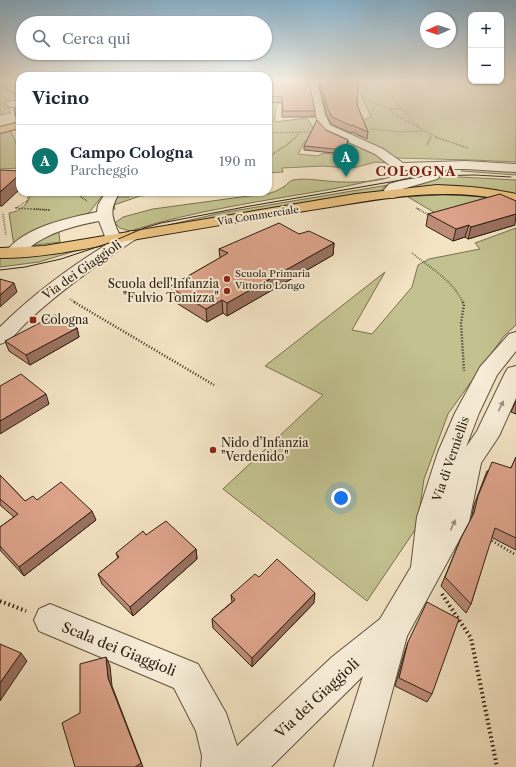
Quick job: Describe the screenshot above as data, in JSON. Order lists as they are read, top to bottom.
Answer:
{
  "streets": {
    "main road": ["Via Commerciale"],
    "street": ["Via dei Giaggioli", "Via di Verniellis", "Scala dei Giaggioli"]
  },
  "crossings": [
    ["Via Commerciale", "Via dei Giaggioli"],
    ["Via dei Giaggioli", "Via di Verniellis"]
  ],
  "districts": ["COLOGNA"],
  "places": {
    "other": ["Scuola Primaria Vittorio Longo", "Scuola dell'Infanzia \"Fulvio Tomizza\"", "Nido d'Infanzia \"Verdenido\""],
    "transit": ["Cologna"]
  },
  "north": "left",
  "page": {
    "map_buttons": ["+", "−"],
    "search": "Cerca qui",
    "heading": "Vicino",
    "list": [
      {
        "mark": "A",
        "name": "Campo Cologna",
        "note": "Parcheggio",
        "value": "190 m"
      }
    ],
    "pins": "A"
  }
}
